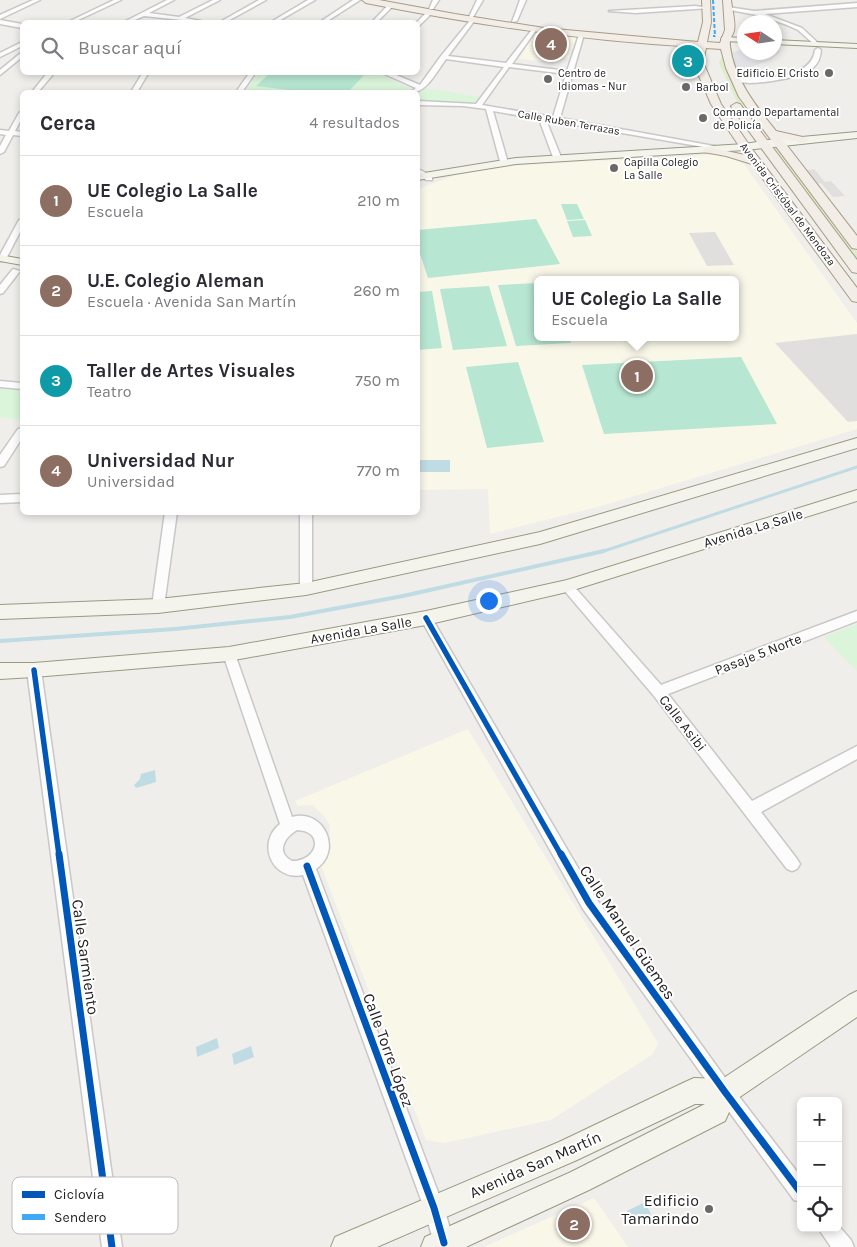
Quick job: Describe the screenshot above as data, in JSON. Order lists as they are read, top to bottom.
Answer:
{
  "streets": {
    "main road": ["Avenida Cristóbal de Mendoza", "Avenida La Salle", "Avenida San Martín"],
    "street": [
      "Calle Ruben Terrazas",
      "Pasaje 5 Norte",
      "Calle Asibi",
      "Calle Manuel Güemes",
      "Calle Sarmiento",
      "Calle Torre López"
    ]
  },
  "crossings": [
    ["Avenida La Salle", "Calle Asibi"],
    ["Avenida La Salle", "Calle Manuel Güemes"],
    ["Avenida La Salle", "Calle Sarmiento"],
    ["Pasaje 5 Norte", "Calle Asibi"],
    ["Calle Manuel Güemes", "Avenida San Martín"],
    ["Calle Torre López", "Avenida San Martín"]
  ],
  "places": [
    "Edificio El Cristo",
    "Centro de Idiomas - Nur",
    "Barbol",
    "Comando Departamental de Policía",
    "Capilla Colegio La Salle",
    "Edificio Tamarindo"
  ],
  "legend": ["Ciclovía", "Sendero"],
  "north": "left",
  "page": {
    "search": "Buscar aquí",
    "pins": [
      "4",
      "3",
      "1",
      "2"
    ],
    "heading": ["Cerca", "4 resultados"],
    "list": [
      {
        "mark": "1",
        "name": "UE Colegio La Salle",
        "note": "Escuela",
        "value": "210 m"
      },
      {
        "mark": "2",
        "name": "U.E. Colegio Aleman",
        "note": "Escuela · Avenida San Martín",
        "value": "260 m"
      },
      {
        "mark": "3",
        "name": "Taller de Artes Visuales",
        "note": "Teatro",
        "value": "750 m"
      },
      {
        "mark": "4",
        "name": "Universidad Nur",
        "note": "Universidad",
        "value": "770 m"
      }
    ],
    "popup": ["UE Colegio La Salle", "Escuela"],
    "map_buttons": ["+", "−"]
  }
}
